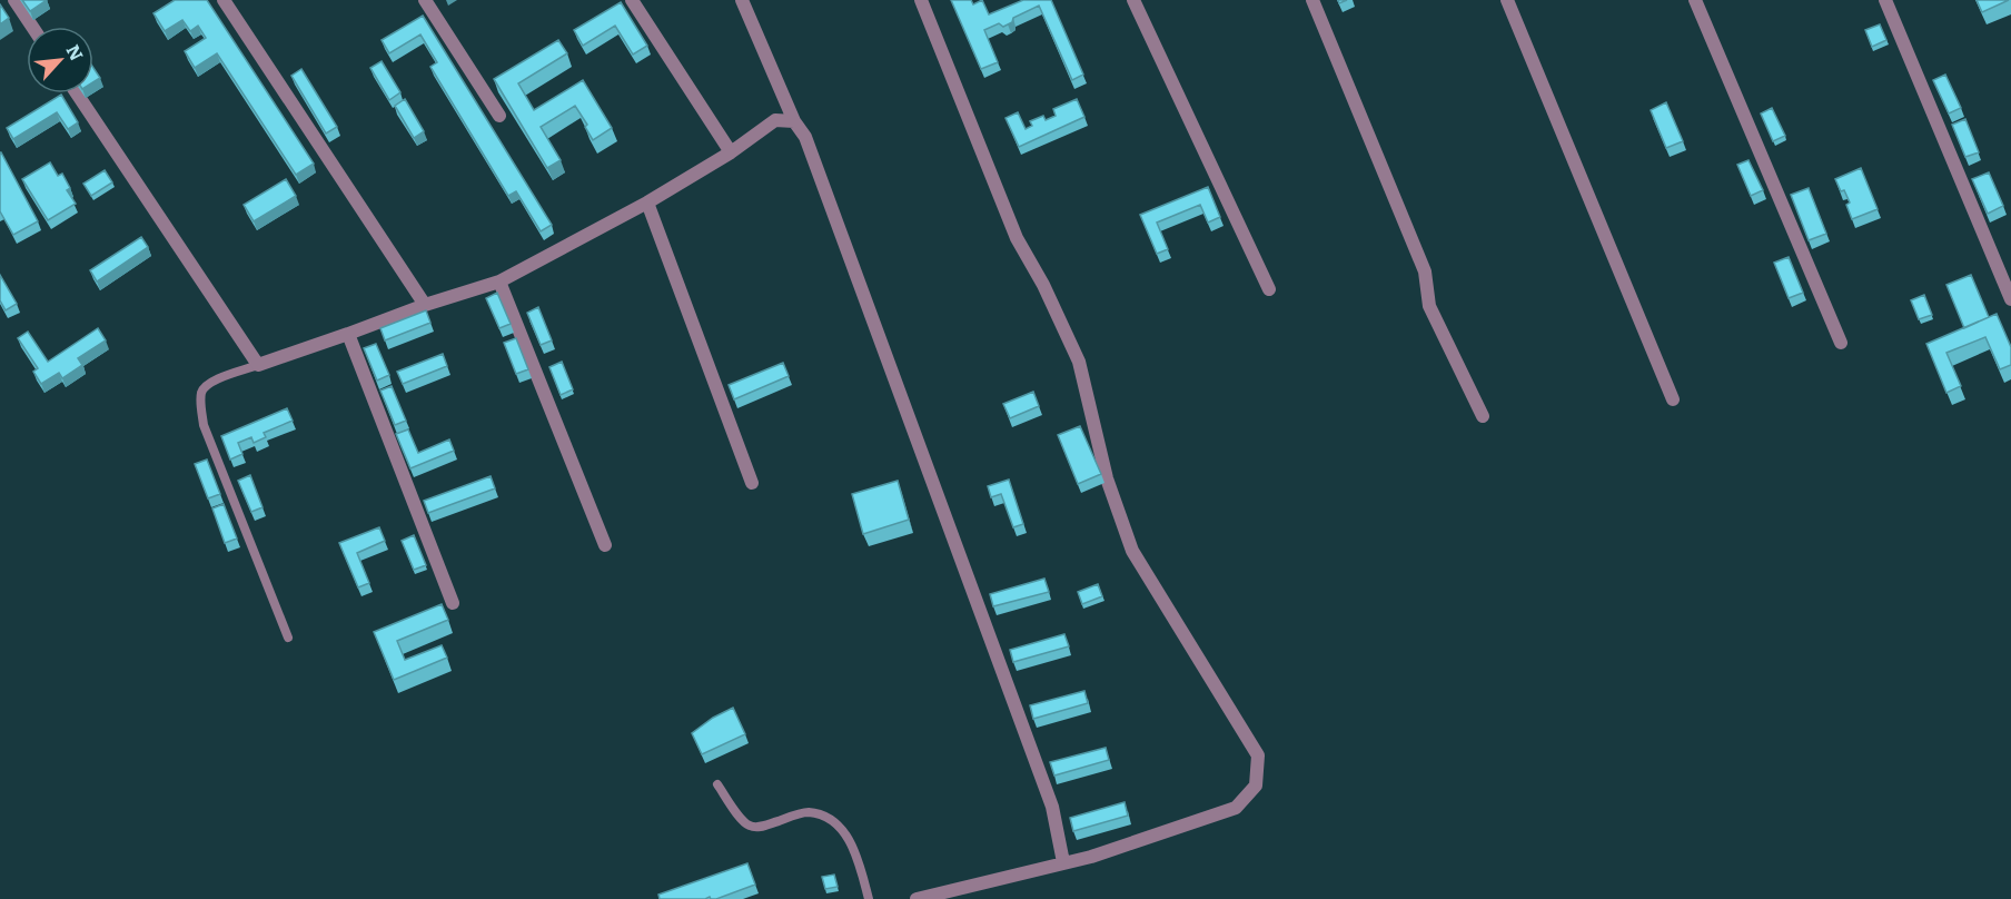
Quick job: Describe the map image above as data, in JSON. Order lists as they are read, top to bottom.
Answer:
{
  "north": "top right"
}
